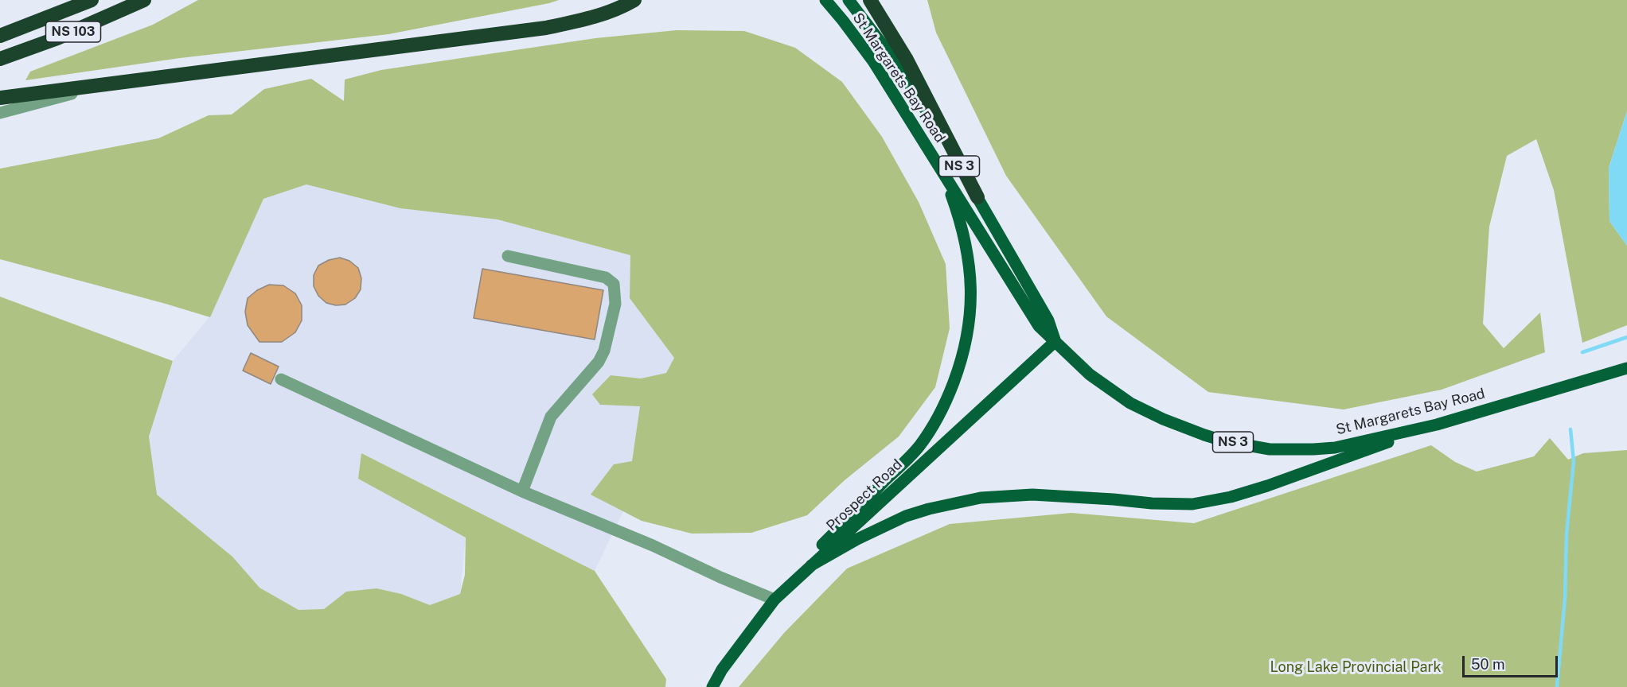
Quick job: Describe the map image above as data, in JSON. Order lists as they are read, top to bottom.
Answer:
{
  "streets": {
    "highway": ["NS 103"],
    "main road": ["St Margarets Bay Road", "NS 3", "Prospect Road"]
  },
  "crossings": [
    ["St Margarets Bay Road", "Prospect Road"]
  ],
  "parks": ["Long Lake Provincial Park"],
  "scale_bar": "50 m"
}
